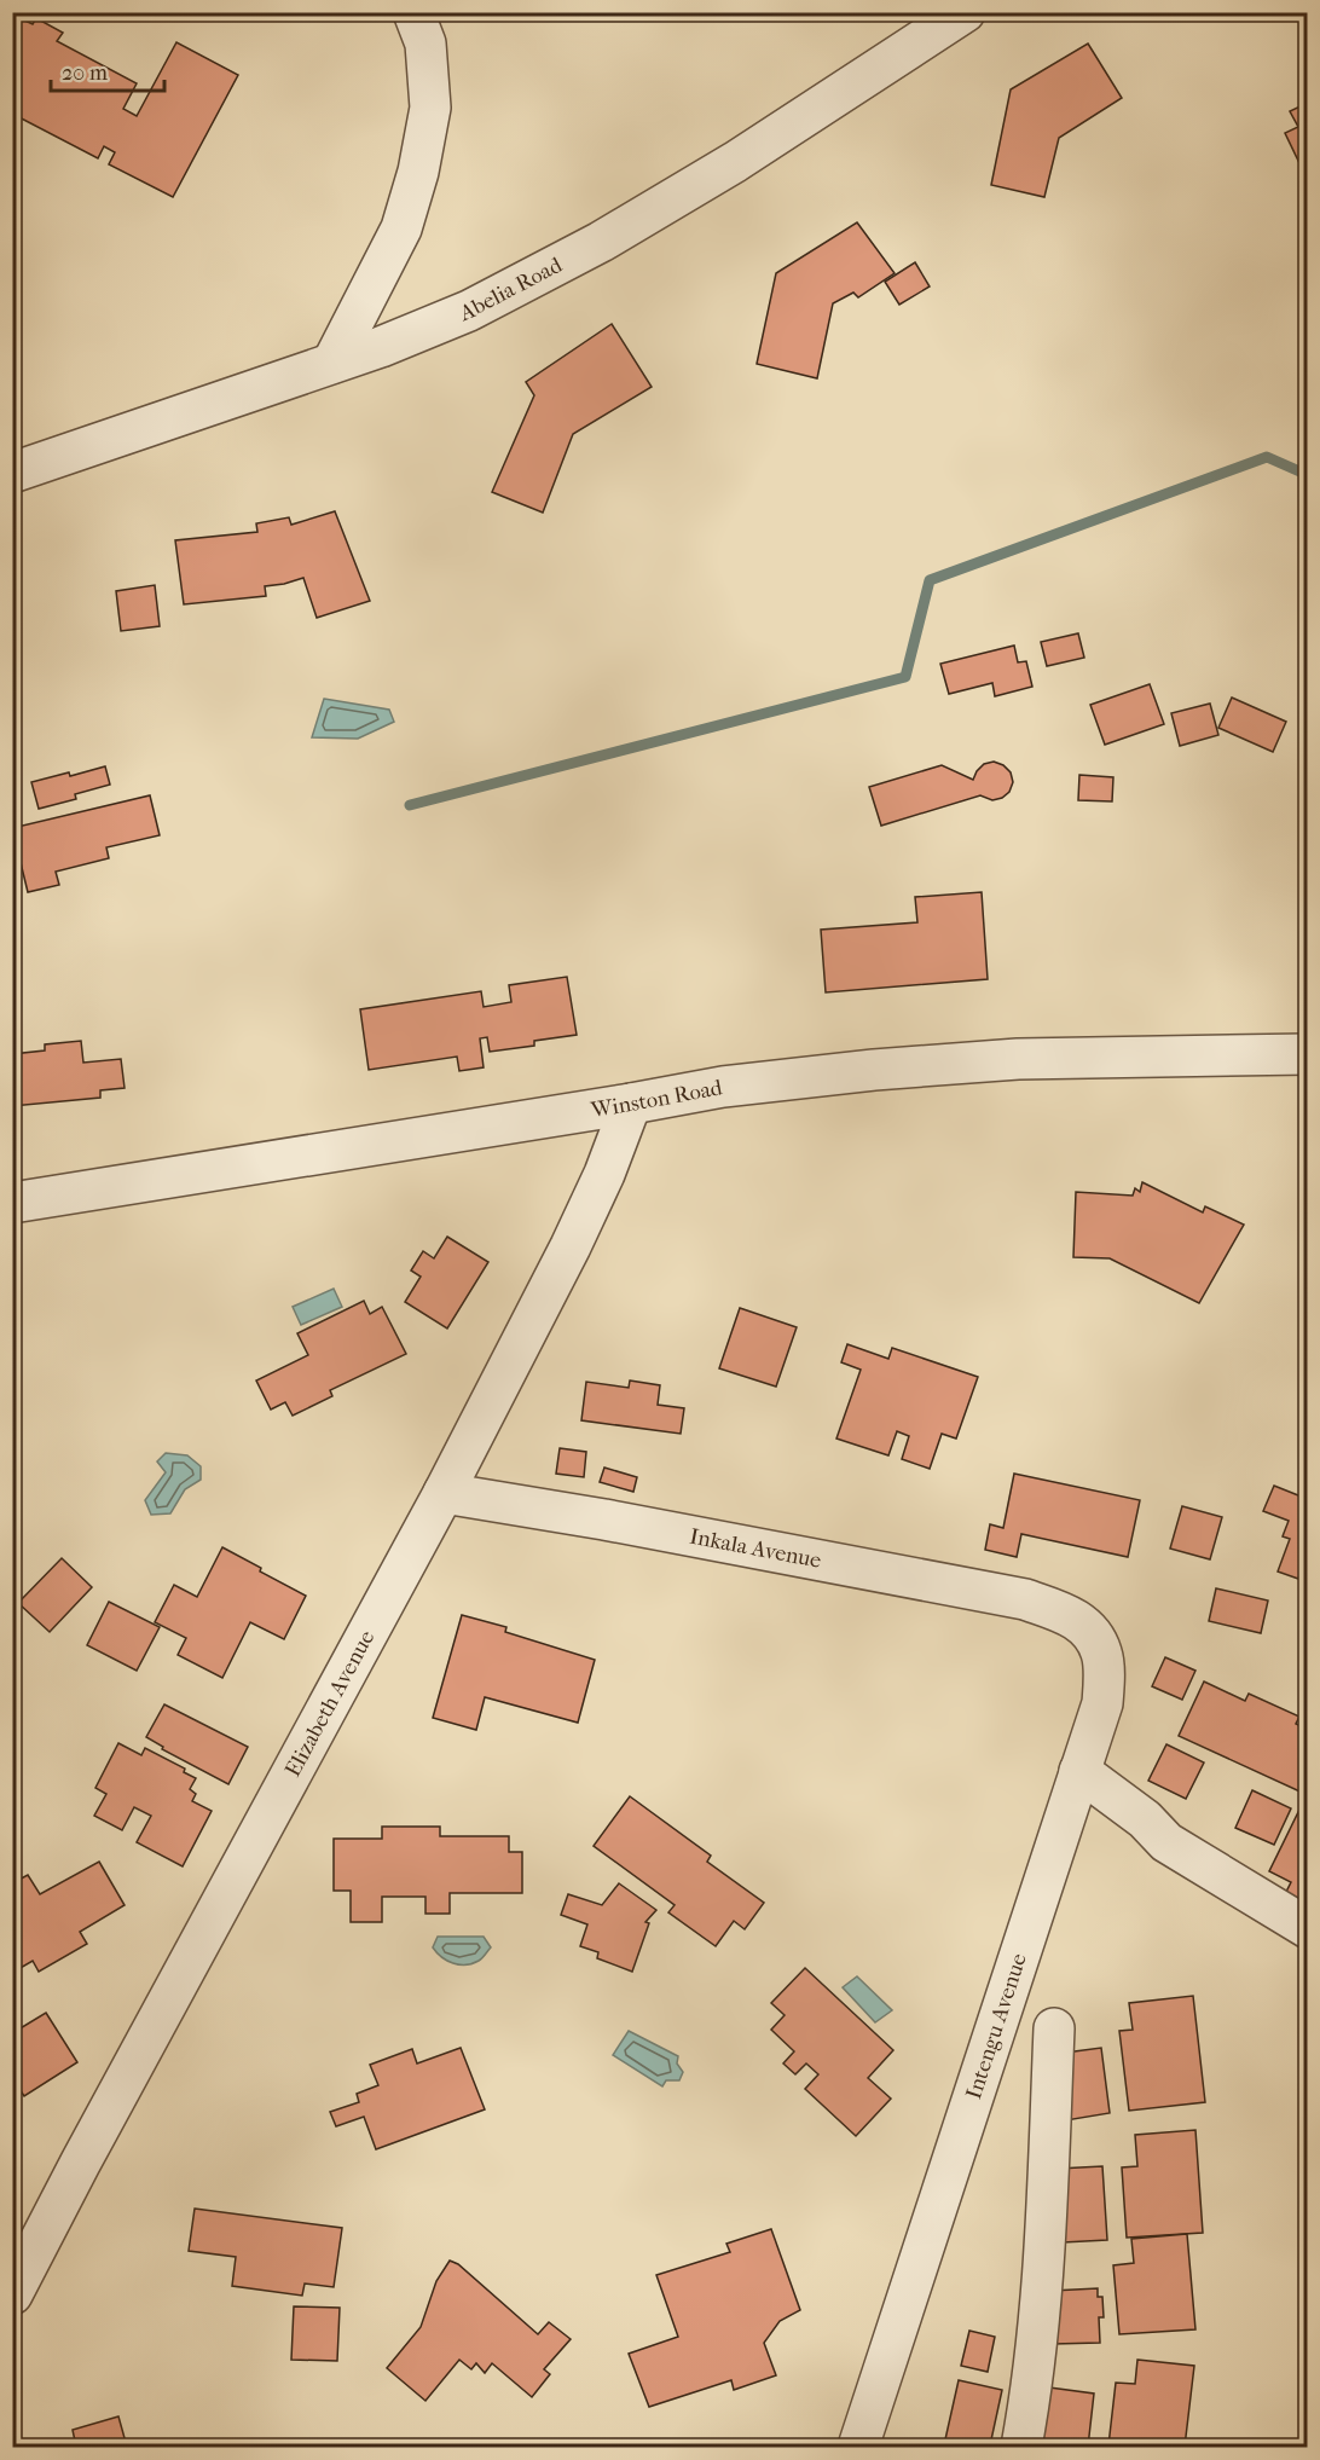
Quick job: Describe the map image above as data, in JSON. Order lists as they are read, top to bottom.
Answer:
{
  "streets": {
    "street": [
      "Abelia Road",
      "Winston Road",
      "Inkala Avenue",
      "Elizabeth Avenue",
      "Intengu Avenue"
    ]
  },
  "crossings": [
    ["Winston Road", "Elizabeth Avenue"],
    ["Inkala Avenue", "Elizabeth Avenue"],
    ["Inkala Avenue", "Intengu Avenue"]
  ],
  "scale_bar": "20 m"
}
